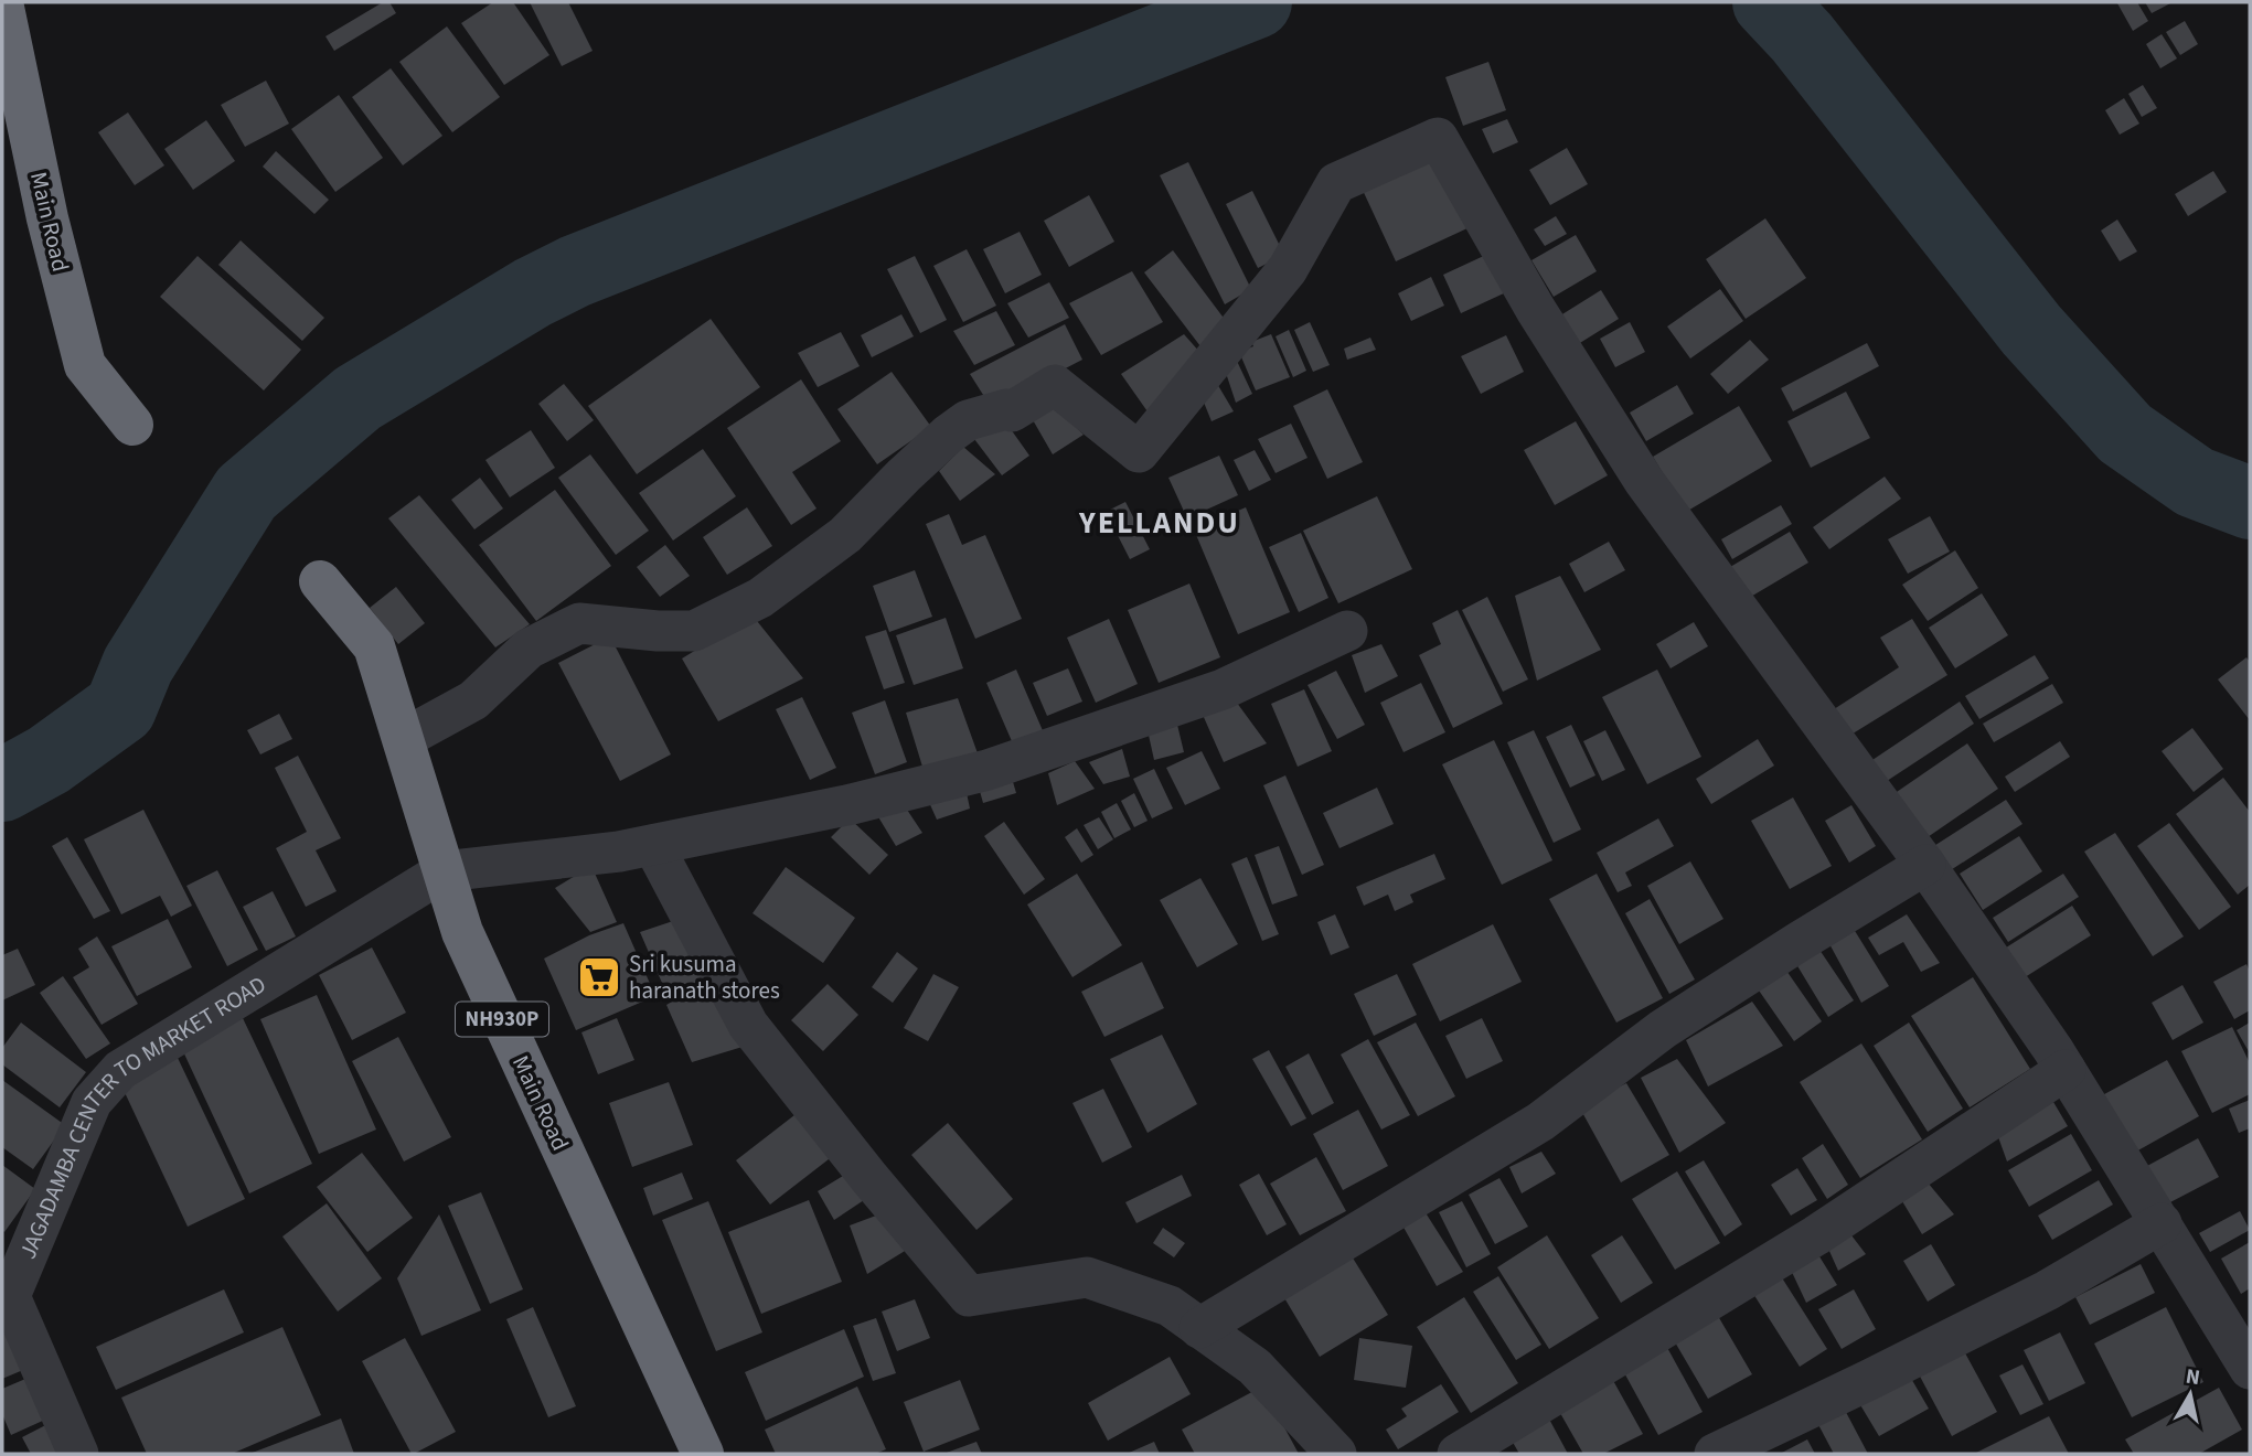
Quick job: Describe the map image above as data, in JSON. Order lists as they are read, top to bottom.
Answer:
{
  "streets": {
    "highway": ["Main Road", "NH930P"],
    "street": ["JAGADAMBA CENTER TO MARKET ROAD"]
  },
  "crossings": [
    ["Main Road", "JAGADAMBA CENTER TO MARKET ROAD"]
  ],
  "districts": ["YELLANDU"],
  "places": {
    "supermarket": ["Sri kusuma haranath stores"]
  },
  "north": "top"
}
